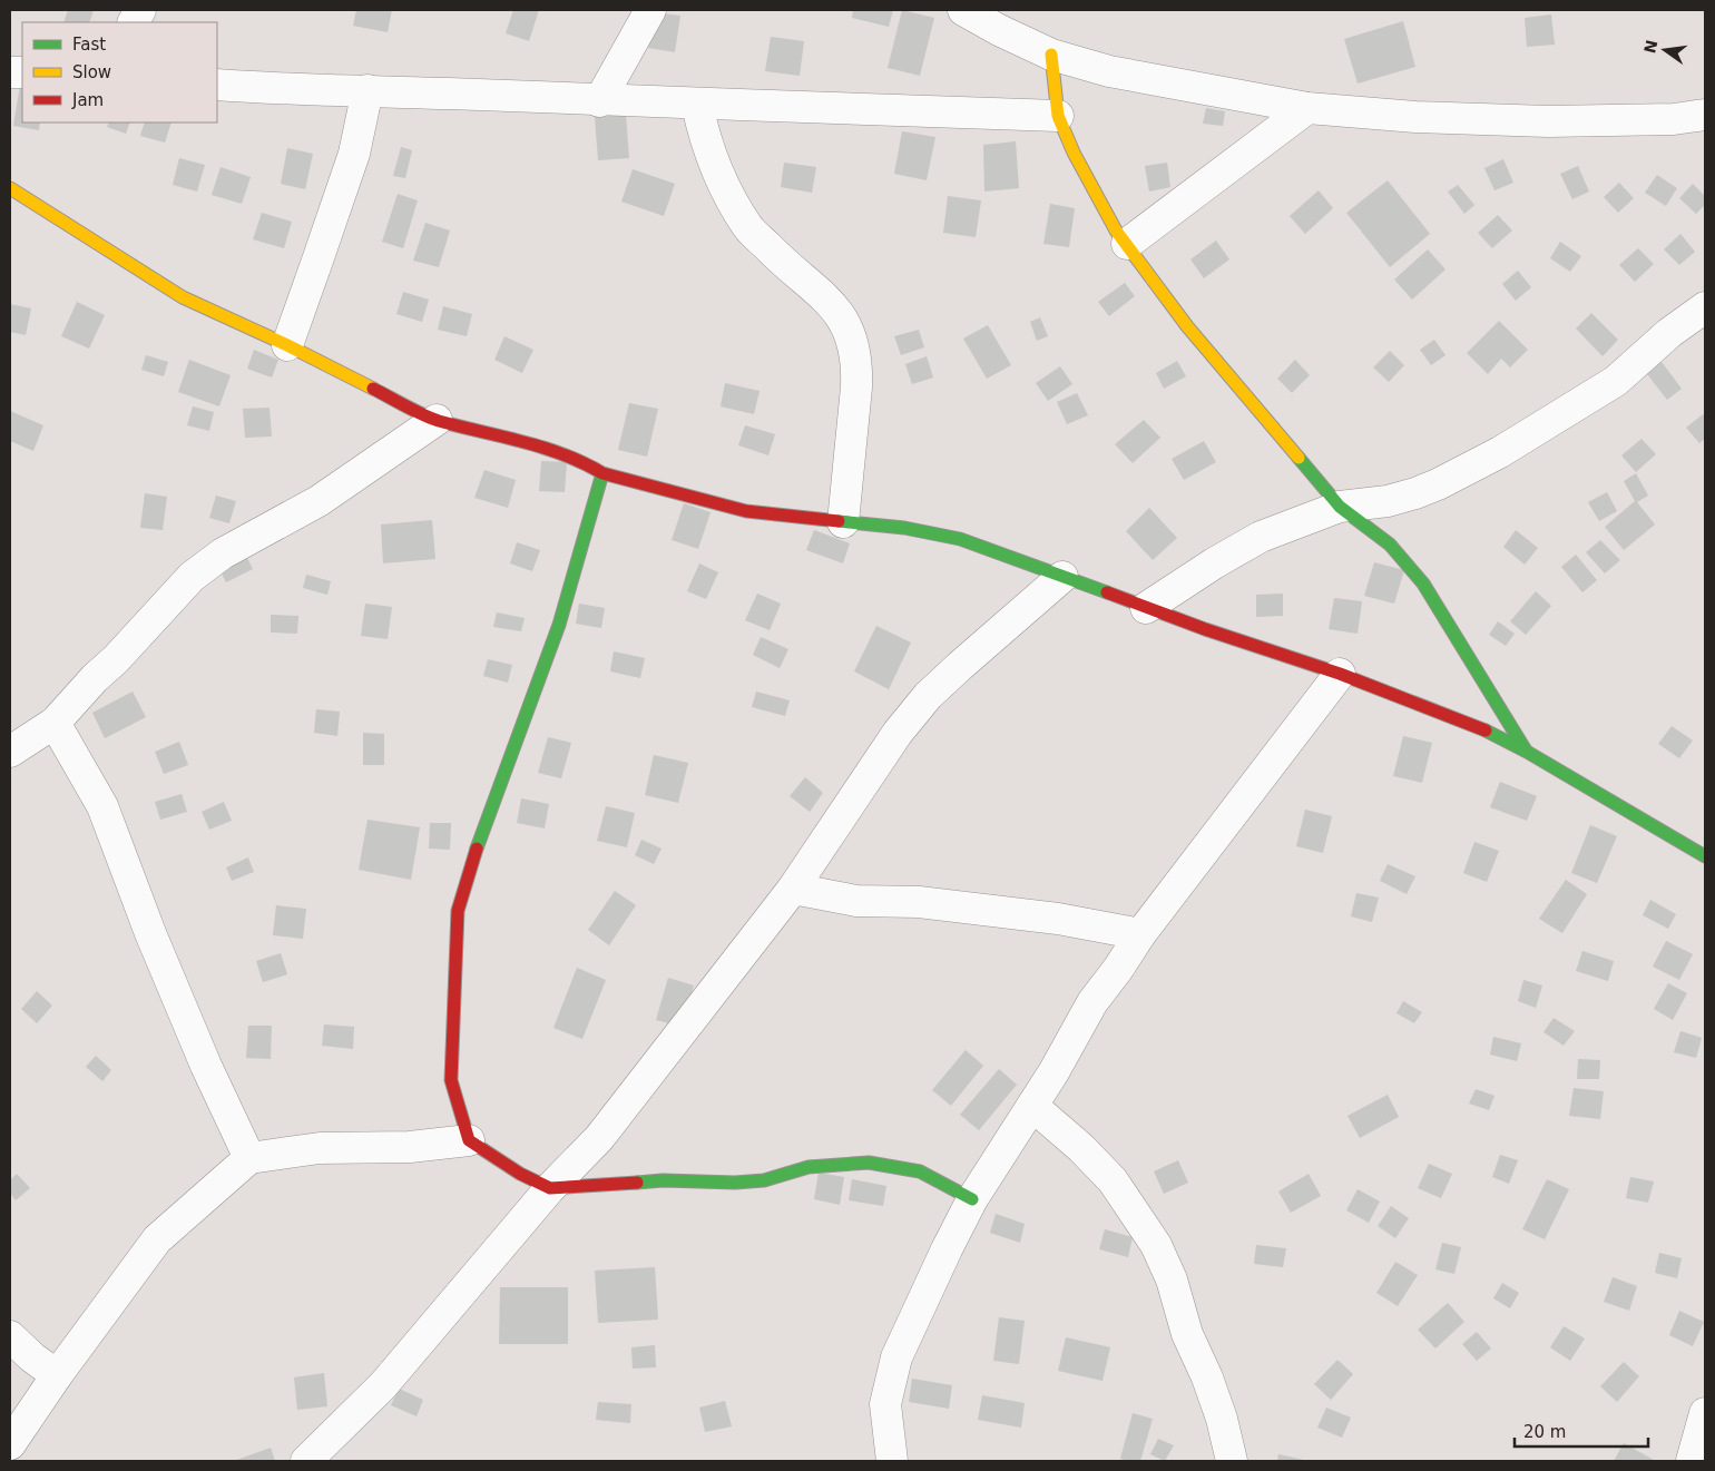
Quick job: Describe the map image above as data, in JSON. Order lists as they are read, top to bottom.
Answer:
{
  "legend": ["Fast", "Slow", "Jam"],
  "scale_bar": "20 m",
  "north": "left"
}
